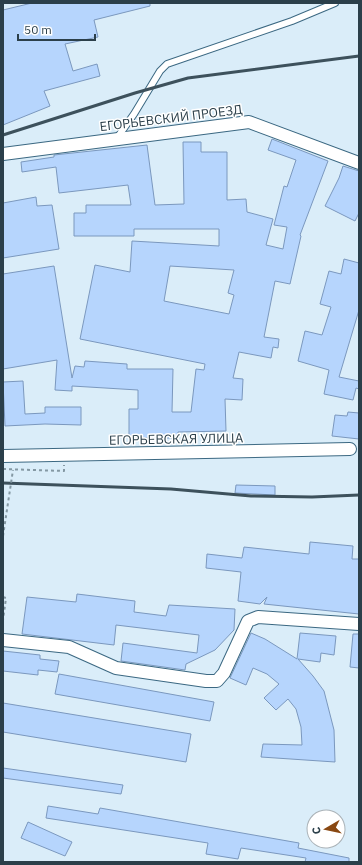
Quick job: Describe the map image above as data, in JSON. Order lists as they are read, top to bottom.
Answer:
{
  "streets": {
    "street": ["ЕГОРЬЕВСКИЙ ПРОЕЗД", "ЕГОРЬЕВСКАЯ УЛИЦА"]
  },
  "scale_bar": "50 m",
  "north": "left"
}
